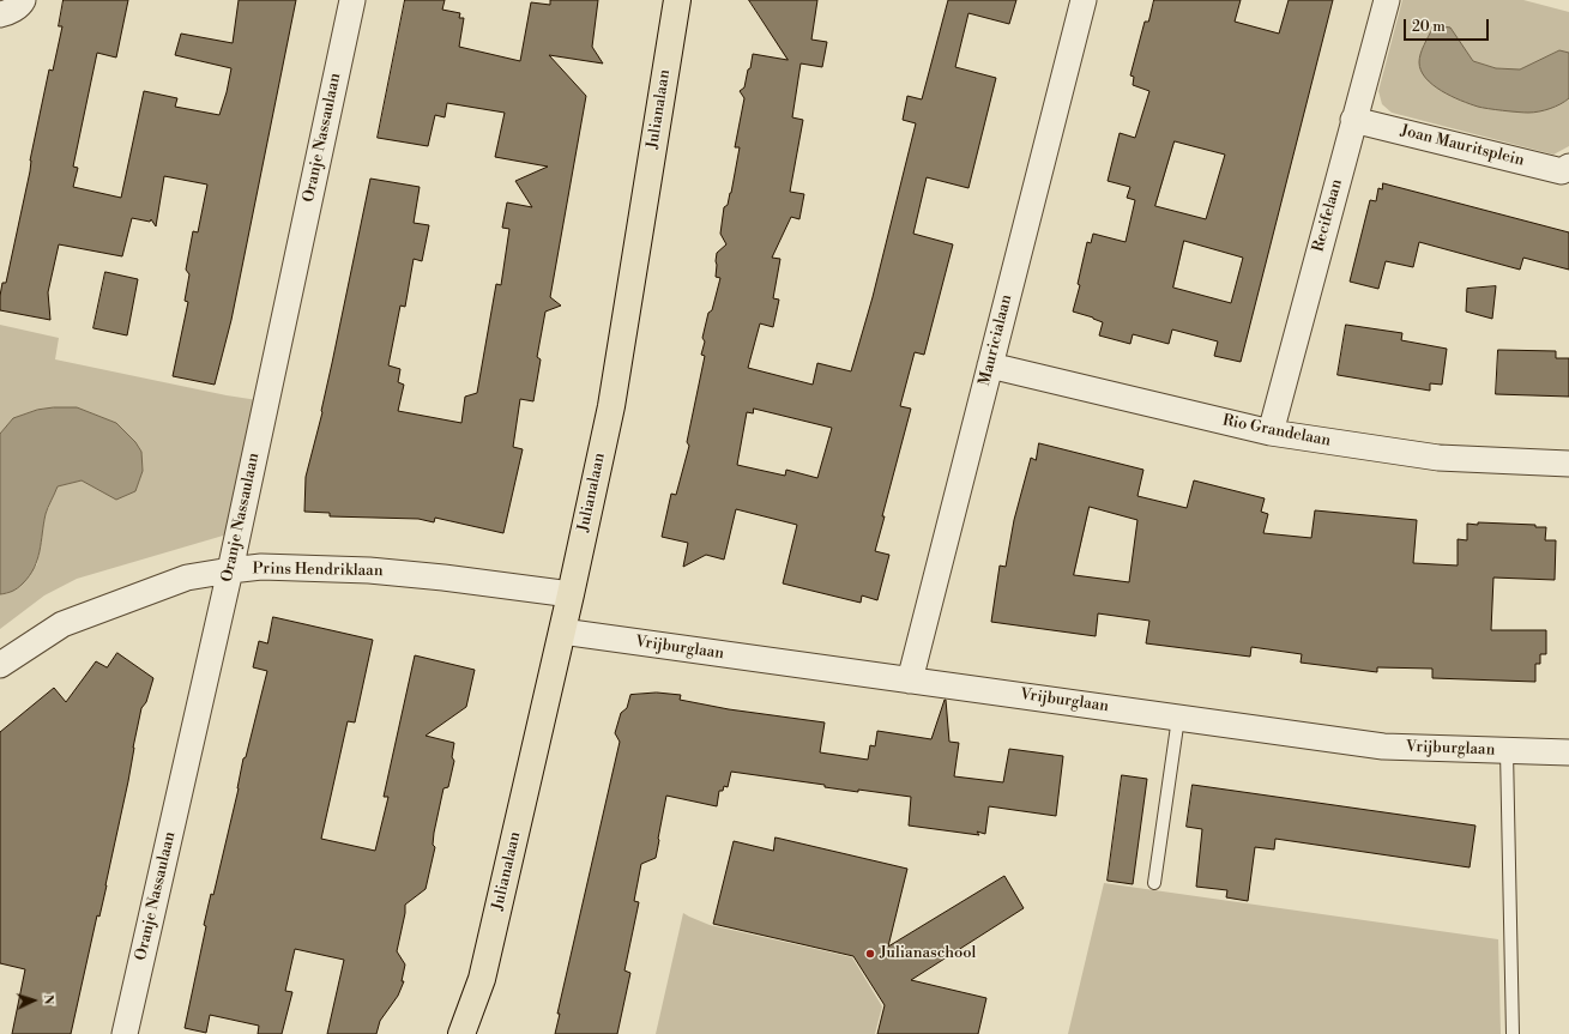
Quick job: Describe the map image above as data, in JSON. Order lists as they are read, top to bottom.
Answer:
{
  "streets": {
    "main road": ["Julianalaan"],
    "street": [
      "Oranje Nassaulaan",
      "Joan Mauritsplein",
      "Recifelaan",
      "Mauricialaan",
      "Rio Grandelaan",
      "Prins Hendriklaan",
      "Vrijburglaan"
    ]
  },
  "crossings": [
    ["Julianalaan", "Prins Hendriklaan"],
    ["Julianalaan", "Vrijburglaan"],
    ["Oranje Nassaulaan", "Prins Hendriklaan"],
    ["Joan Mauritsplein", "Recifelaan"],
    ["Recifelaan", "Rio Grandelaan"],
    ["Mauricialaan", "Rio Grandelaan"],
    ["Mauricialaan", "Vrijburglaan"]
  ],
  "places": ["Julianaschool"],
  "scale_bar": "20 m",
  "north": "right"
}
